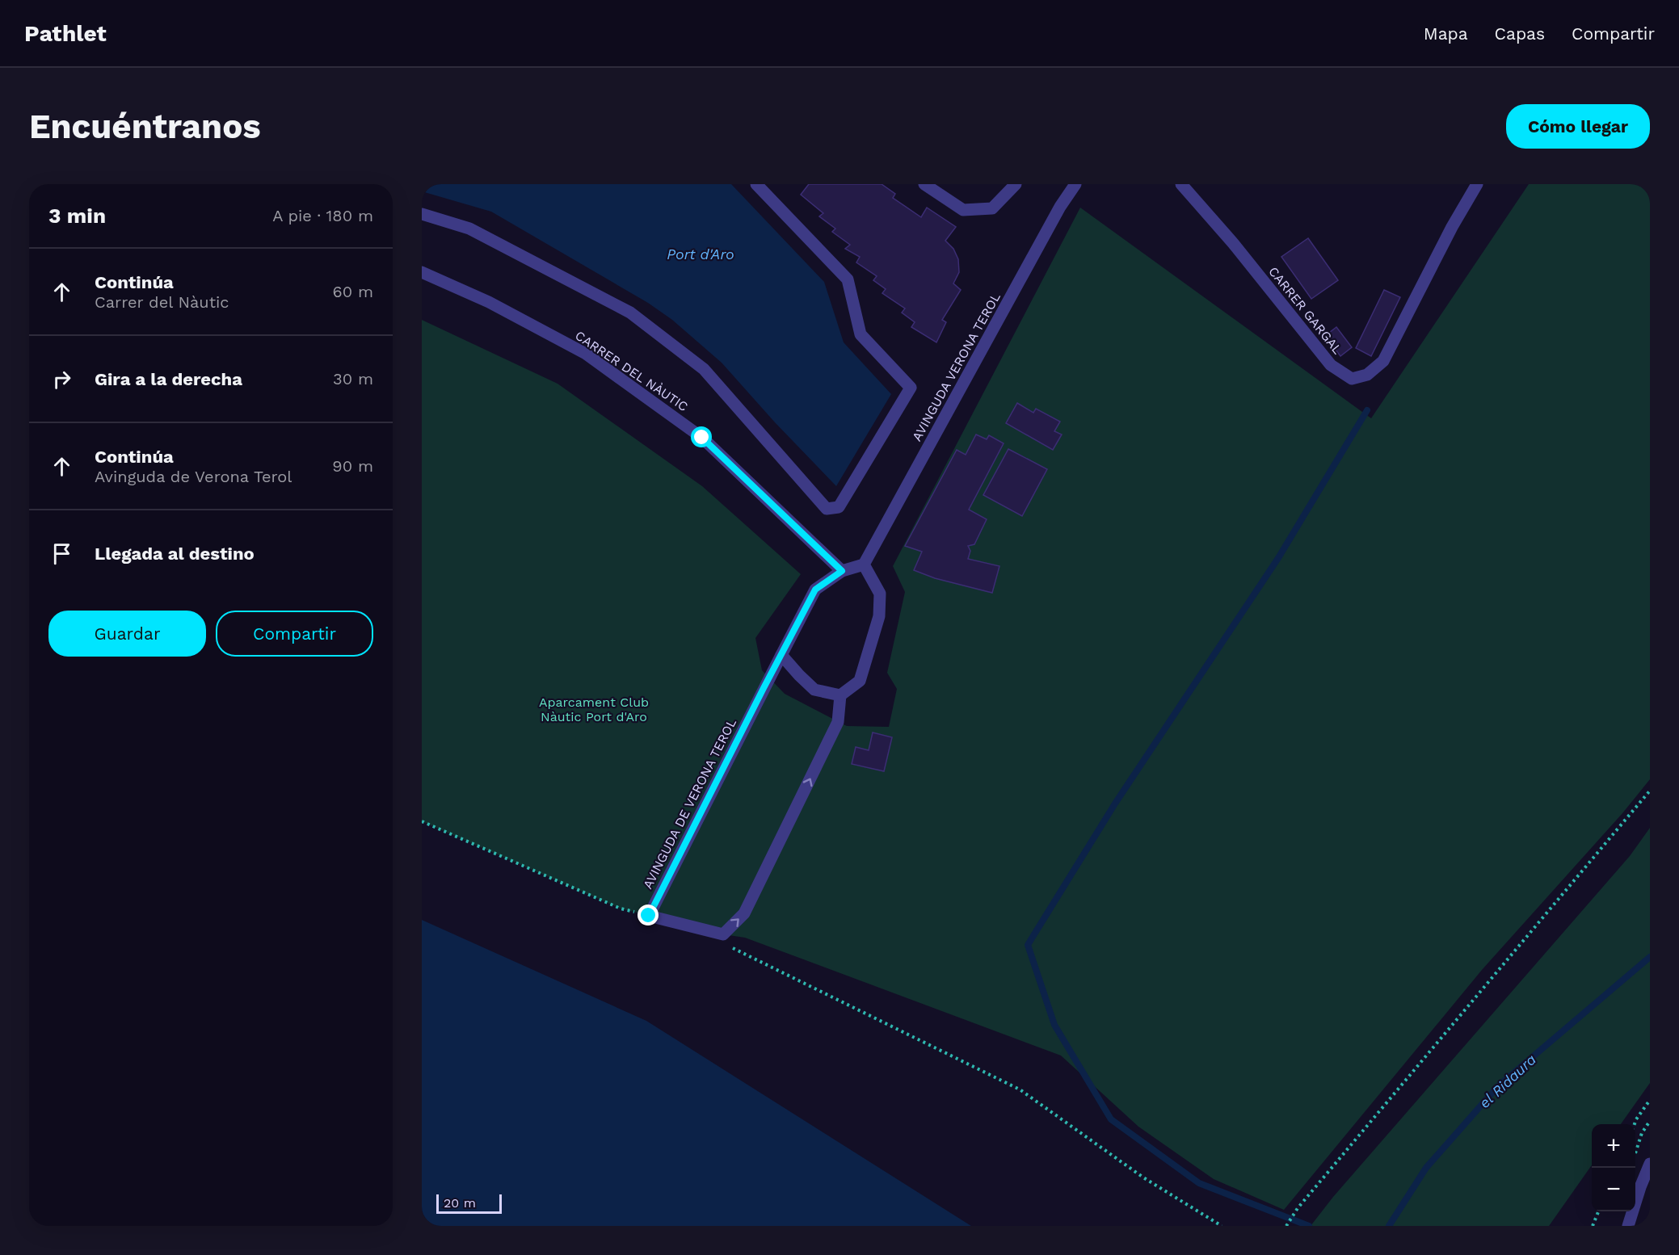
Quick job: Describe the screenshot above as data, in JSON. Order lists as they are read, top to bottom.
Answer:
{
  "streets": {
    "street": [
      "CARRER GARGAL",
      "AVINGUDA VERONA TEROL",
      "CARRER DEL NÀUTIC",
      "AVINGUDA DE VERONA TEROL"
    ]
  },
  "crossings": [
    ["AVINGUDA VERONA TEROL", "AVINGUDA DE VERONA TEROL"],
    ["CARRER DEL NÀUTIC", "AVINGUDA DE VERONA TEROL"]
  ],
  "water": ["Port d'Aro", "el Ridaura"],
  "parks": ["Aparcament Club Nàutic Port d'Aro"],
  "scale_bar": "20 m",
  "page": {
    "header": "Pathlet",
    "nav": ["Mapa", "Capas", "Compartir"],
    "buttons": [
      "Cómo llegar",
      ["Guardar", "Compartir"]
    ],
    "title": "Encuéntranos",
    "heading": ["3 min", "A pie · 180 m"],
    "list": [
      ["Continúa", "Carrer del Nàutic", "60 m"],
      ["Gira a la derecha", "30 m"],
      ["Continúa", "Avinguda de Verona Terol", "90 m"],
      "Llegada al destino"
    ],
    "map_buttons": ["+", "−"],
    "scale": "20 m"
  }
}
